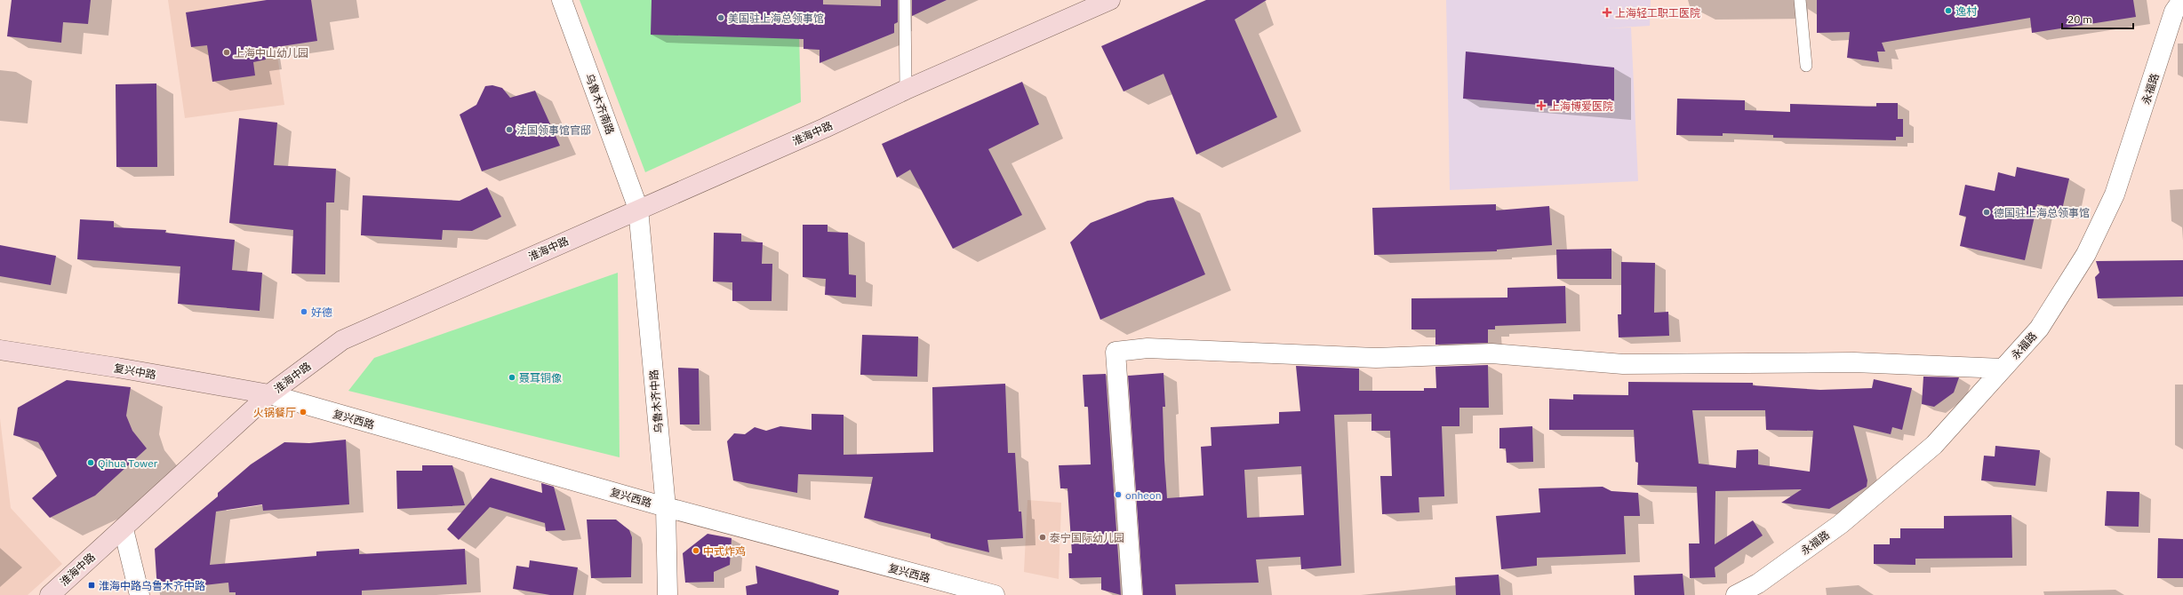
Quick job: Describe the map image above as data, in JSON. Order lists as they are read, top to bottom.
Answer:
{
  "streets": {
    "main road": ["淮海中路", "复兴中路"],
    "street": [
      "永福路",
      "乌鲁木齐南路",
      "乌鲁木齐中路",
      "复兴西路"
    ]
  },
  "crossings": [
    ["乌鲁木齐南路", "淮海中路"],
    ["乌鲁木齐南路", "乌鲁木齐中路"],
    ["淮海中路", "复兴中路"],
    ["淮海中路", "乌鲁木齐中路"],
    ["淮海中路", "复兴西路"],
    ["复兴中路", "复兴西路"],
    ["乌鲁木齐中路", "复兴西路"]
  ],
  "places": {
    "other": [
      "逸村",
      "美国驻上海总领事馆",
      "上海中山幼儿园",
      "法国领事馆官邸",
      "德国驻上海总领事馆",
      "好德",
      "聂耳铜像",
      "火锅餐厅",
      "Qihua Tower",
      "onheon",
      "泰宁国际幼儿园",
      "中式炸鸡"
    ],
    "health": ["上海轻工职工医院", "上海博爱医院"],
    "transit": ["淮海中路乌鲁木齐中路"]
  },
  "scale_bar": "20 m"
}
